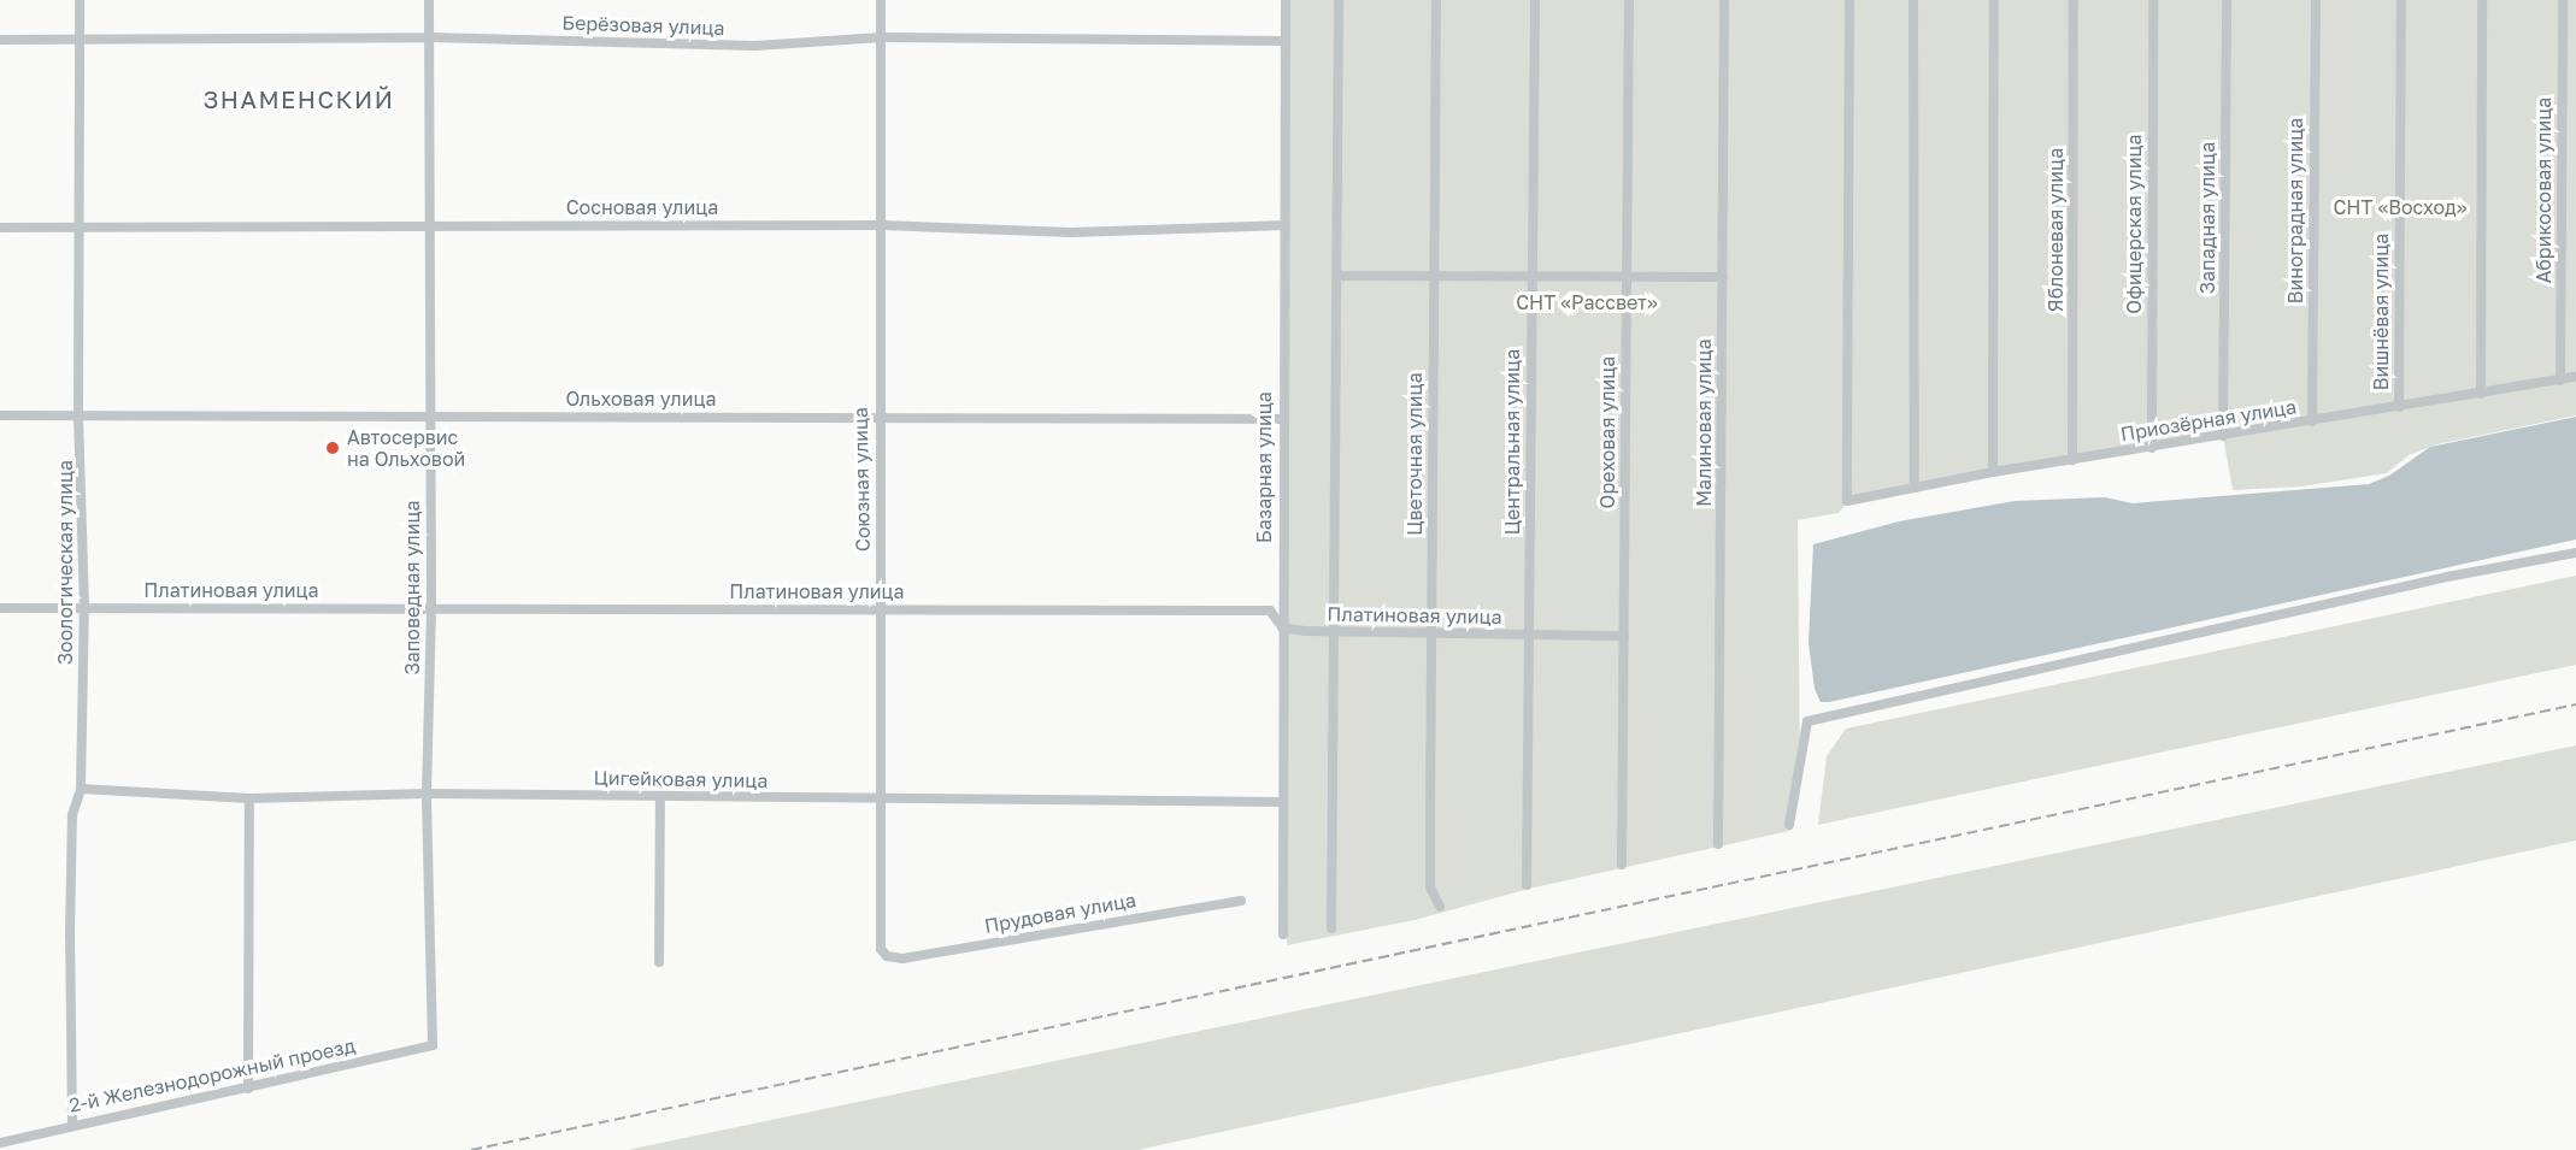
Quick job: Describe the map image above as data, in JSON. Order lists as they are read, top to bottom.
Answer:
{
  "streets": {
    "street": [
      "Берёзовая улица",
      "Абрикосовая улица",
      "Сосновая улица",
      "Виноградная улица",
      "Западная улица",
      "Офицерская улица",
      "Яблоневая улица",
      "Вишнёвая улица",
      "Ольховая улица",
      "Приозёрная улица",
      "Малиновая улица",
      "Ореховая улица",
      "Центральная улица",
      "Цветочная улица",
      "Базарная улица",
      "Союзная улица",
      "Зоологическая улица",
      "Заповедная улица",
      "Платиновая улица",
      "Цигейковая улица",
      "Прудовая улица",
      "2-й Железнодорожный проезд"
    ]
  },
  "crossings": [
    ["Берёзовая улица", "Базарная улица"],
    ["Берёзовая улица", "Союзная улица"],
    ["Берёзовая улица", "Зоологическая улица"],
    ["Берёзовая улица", "Заповедная улица"],
    ["Абрикосовая улица", "Приозёрная улица"],
    ["Сосновая улица", "Базарная улица"],
    ["Сосновая улица", "Союзная улица"],
    ["Сосновая улица", "Зоологическая улица"],
    ["Сосновая улица", "Заповедная улица"],
    ["Виноградная улица", "Приозёрная улица"],
    ["Западная улица", "Приозёрная улица"],
    ["Офицерская улица", "Приозёрная улица"],
    ["Яблоневая улица", "Приозёрная улица"],
    ["Вишнёвая улица", "Приозёрная улица"],
    ["Ольховая улица", "Базарная улица"],
    ["Ольховая улица", "Союзная улица"],
    ["Ольховая улица", "Зоологическая улица"],
    ["Ольховая улица", "Заповедная улица"],
    ["Ореховая улица", "Платиновая улица"],
    ["Центральная улица", "Платиновая улица"],
    ["Цветочная улица", "Платиновая улица"],
    ["Базарная улица", "Платиновая улица"],
    ["Базарная улица", "Цигейковая улица"],
    ["Союзная улица", "Платиновая улица"],
    ["Союзная улица", "Цигейковая улица"],
    ["Союзная улица", "Прудовая улица"],
    ["Зоологическая улица", "Платиновая улица"],
    ["Зоологическая улица", "Цигейковая улица"],
    ["Зоологическая улица", "2-й Железнодорожный проезд"],
    ["Заповедная улица", "Платиновая улица"],
    ["Заповедная улица", "Цигейковая улица"],
    ["Заповедная улица", "2-й Железнодорожный проезд"]
  ],
  "districts": ["ЗНАМЕНСКИЙ"],
  "parks": ["СНТ «Восход»", "СНТ «Рассвет»"],
  "places": ["Автосервис на Ольховой"]
}
